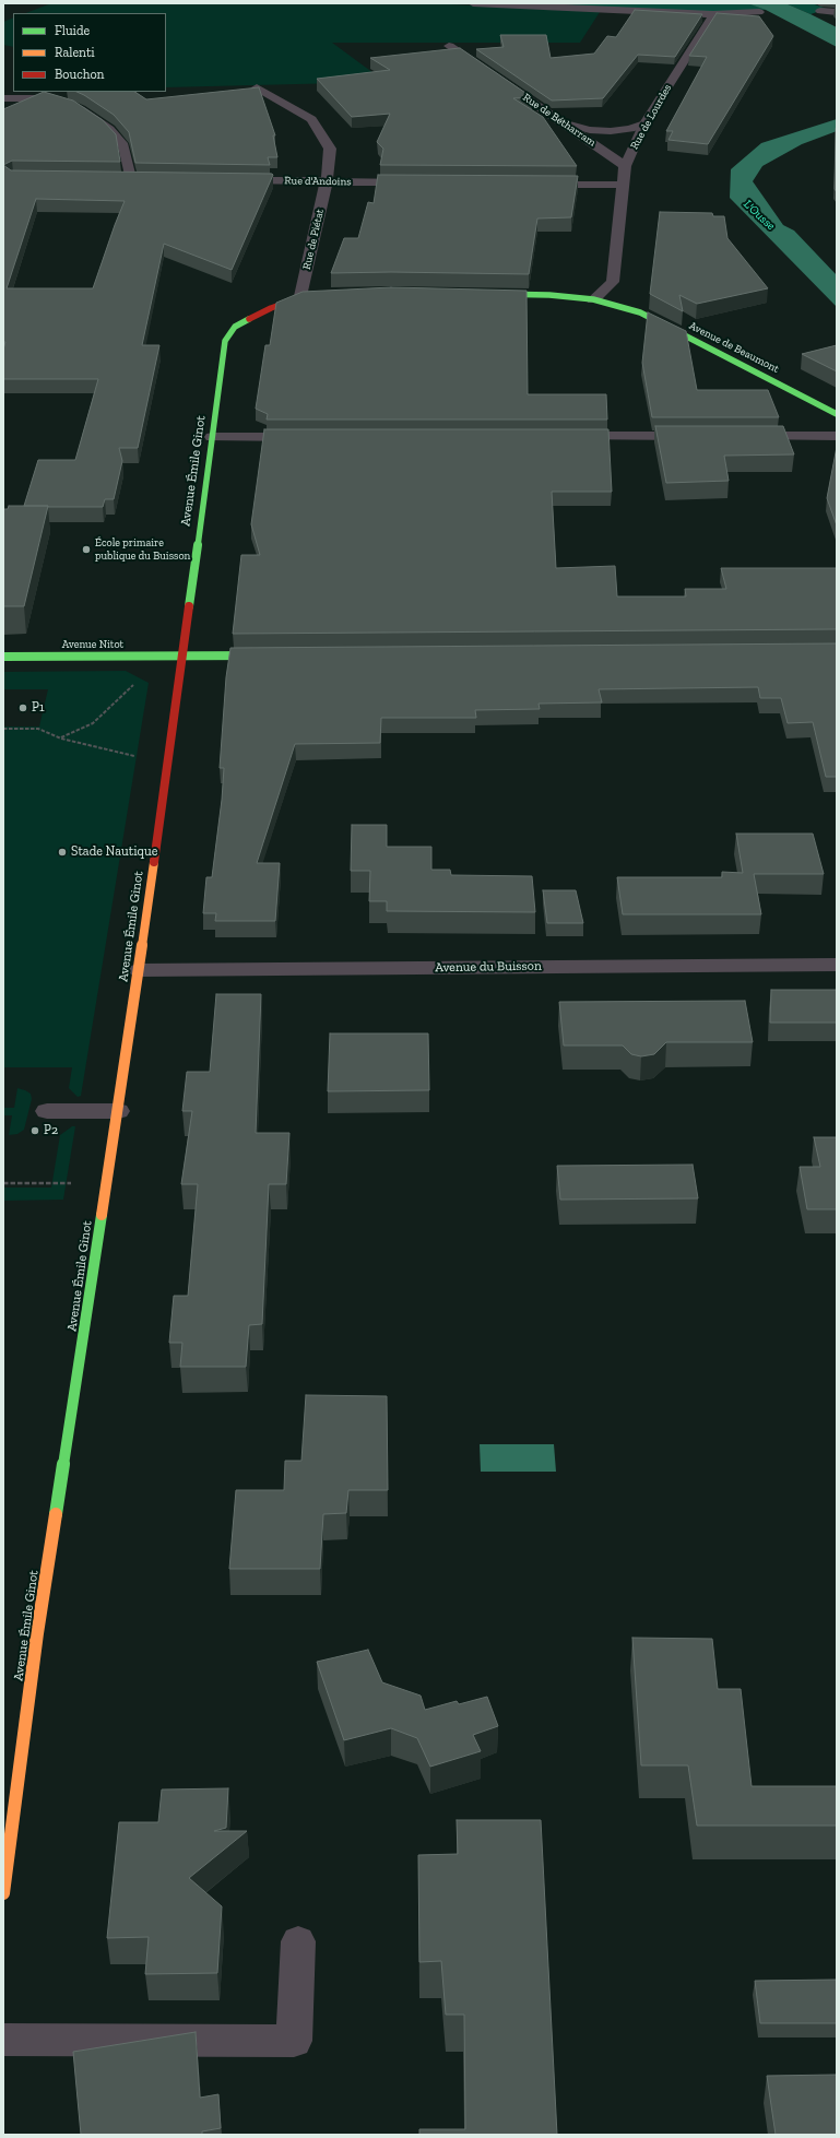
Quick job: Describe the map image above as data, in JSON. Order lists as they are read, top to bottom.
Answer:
{
  "streets": {
    "street": [
      "Rue de Lourdes",
      "Rue de Bétharram",
      "Rue d'Andoins",
      "Rue de Piétat",
      "Avenue de Beaumont",
      "Avenue Émile Ginot",
      "Avenue Nitot",
      "Avenue du Buisson"
    ]
  },
  "crossings": [
    ["Rue de Lourdes", "Rue de Bétharram"],
    ["Rue de Lourdes", "Avenue de Beaumont"],
    ["Rue d'Andoins", "Rue de Piétat"],
    ["Rue de Piétat", "Avenue Émile Ginot"],
    ["Avenue Émile Ginot", "Avenue Nitot"],
    ["Avenue Émile Ginot", "Avenue du Buisson"]
  ],
  "water": ["L'Ousse"],
  "places": [
    "École primaire publique du Buisson",
    "P1",
    "Stade Nautique",
    "P2"
  ],
  "legend": ["Fluide", "Ralenti", "Bouchon"]
}
